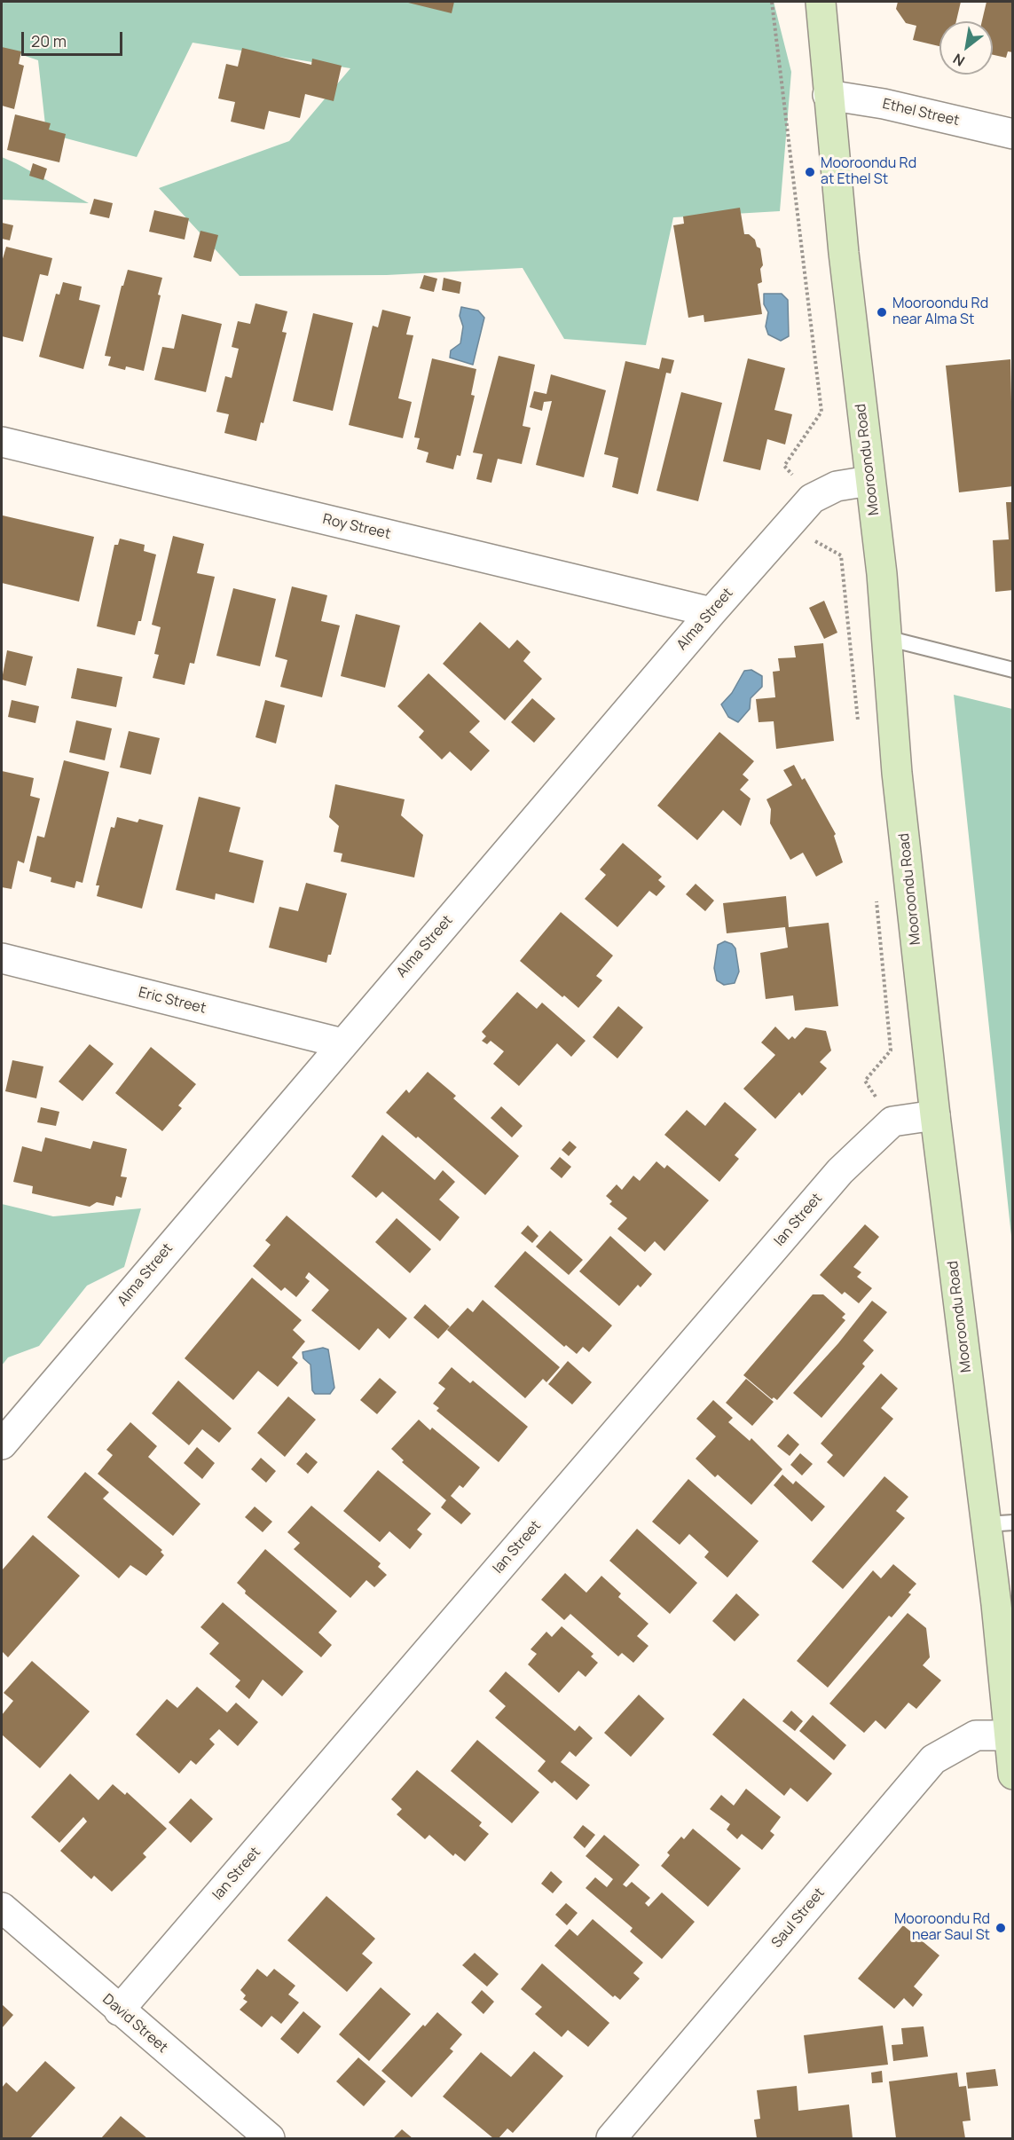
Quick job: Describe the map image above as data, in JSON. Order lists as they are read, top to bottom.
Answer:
{
  "streets": {
    "street": [
      "Ethel Street",
      "Mooroondu Road",
      "Roy Street",
      "Alma Street",
      "Eric Street",
      "Ian Street",
      "Saul Street",
      "David Street"
    ]
  },
  "crossings": [
    ["Ethel Street", "Mooroondu Road"],
    ["Mooroondu Road", "Alma Street"],
    ["Mooroondu Road", "Saul Street"],
    ["Roy Street", "Alma Street"],
    ["Alma Street", "Eric Street"],
    ["Ian Street", "David Street"]
  ],
  "places": ["Mooroondu Rd at Ethel St", "Mooroondu Rd near Alma St", "Mooroondu Rd near Saul St"],
  "scale_bar": "20 m",
  "north": "bottom left"
}
